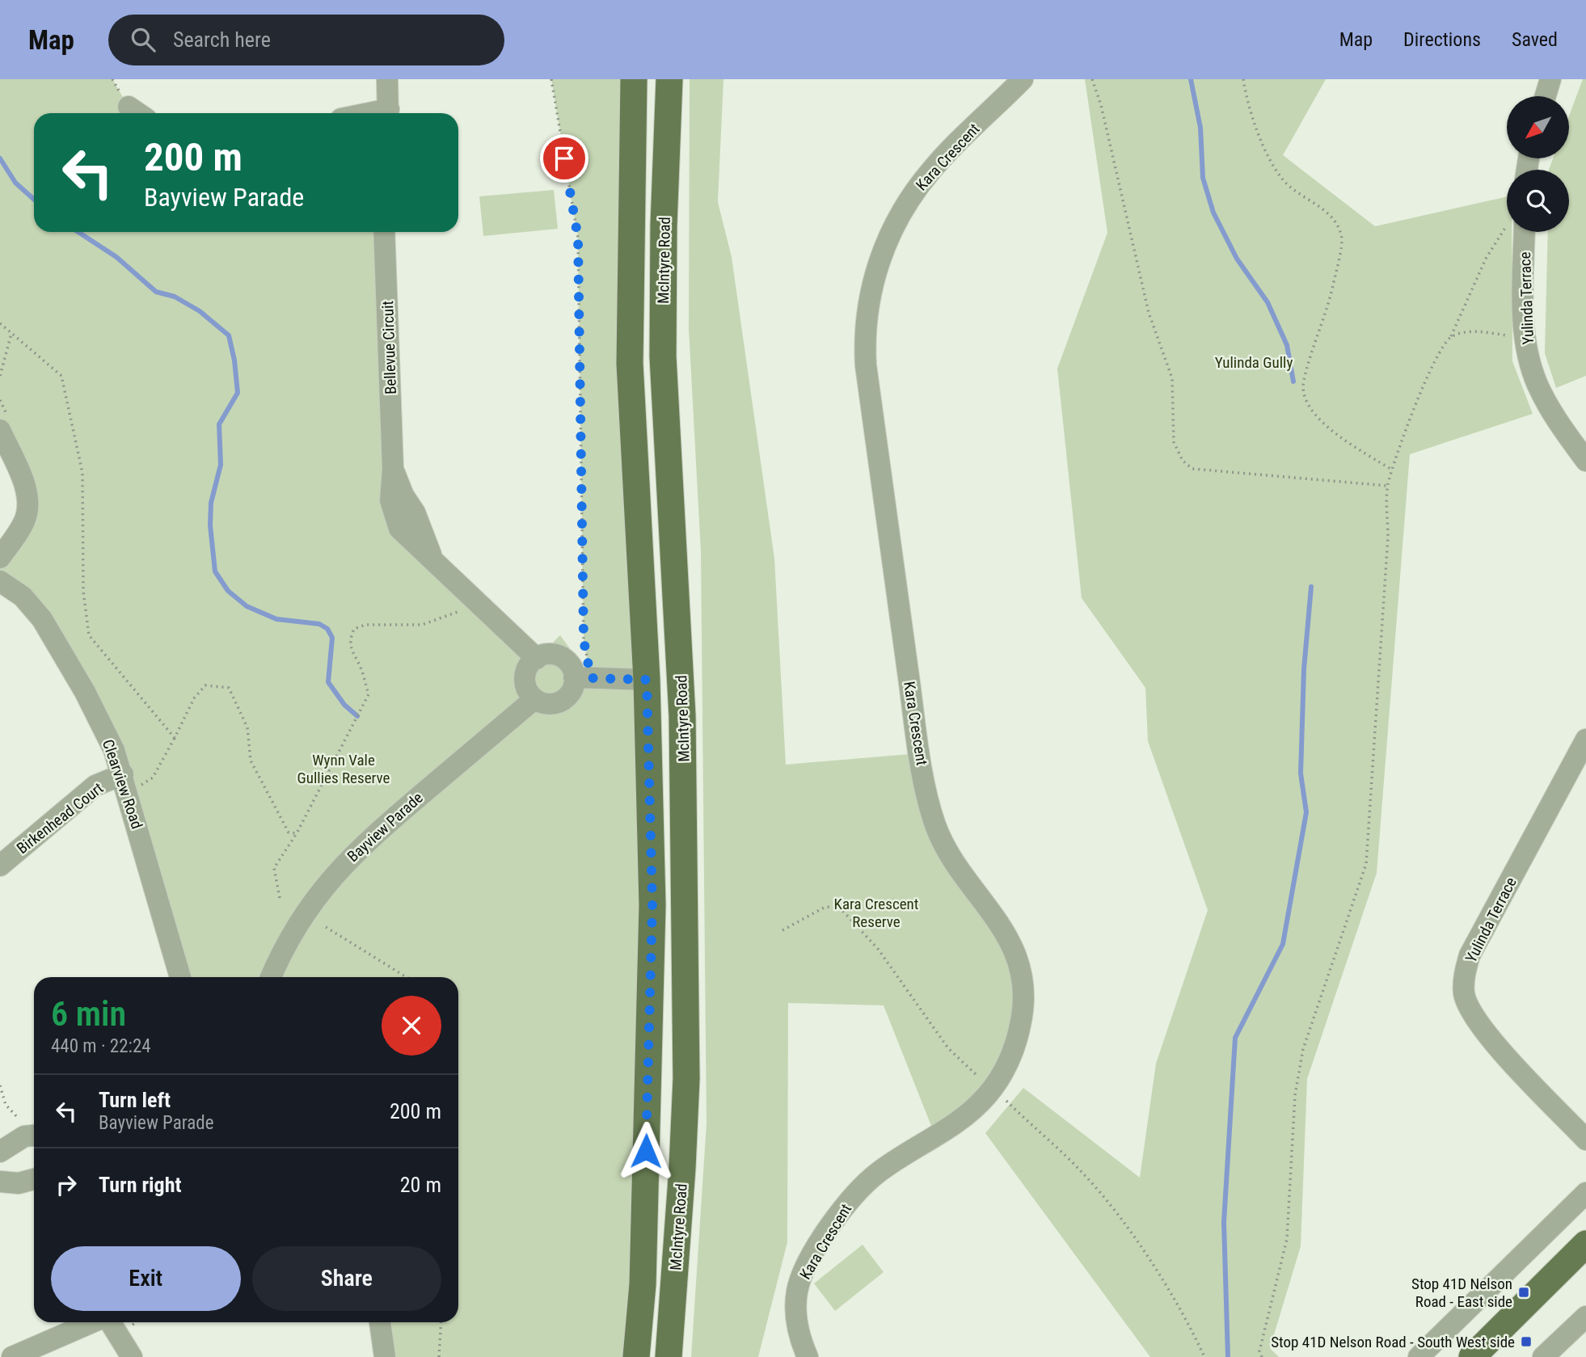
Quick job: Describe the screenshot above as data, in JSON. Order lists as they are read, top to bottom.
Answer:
{
  "streets": {
    "main road": ["McIntyre Road"],
    "street": [
      "Kara Crescent",
      "Yulinda Terrace",
      "Bellevue Circuit",
      "Clearview Road",
      "Birkenhead Court",
      "Bayview Parade"
    ]
  },
  "crossings": [
    ["Bellevue Circuit", "Bayview Parade"],
    ["Clearview Road", "Birkenhead Court"]
  ],
  "parks": ["Yulinda Gully", "Wynn Vale Gullies Reserve", "Kara Crescent Reserve"],
  "places": {
    "transit": ["Stop 41D Nelson Road - East side", "Stop 41D Nelson Road - South West side"]
  },
  "north": "bottom left",
  "page": {
    "header": "Map",
    "search": "Search here",
    "nav": ["Map", "Directions", "Saved"],
    "turn": ["200 m", "Bayview Parade"],
    "heading": ["6 min", "440 m · 22:24"],
    "list": [
      {
        "name": "Turn left",
        "note": "Bayview Parade",
        "value": "200 m"
      },
      {
        "name": "Turn right",
        "value": "20 m"
      }
    ],
    "buttons": ["Exit", "Share"]
  }
}
